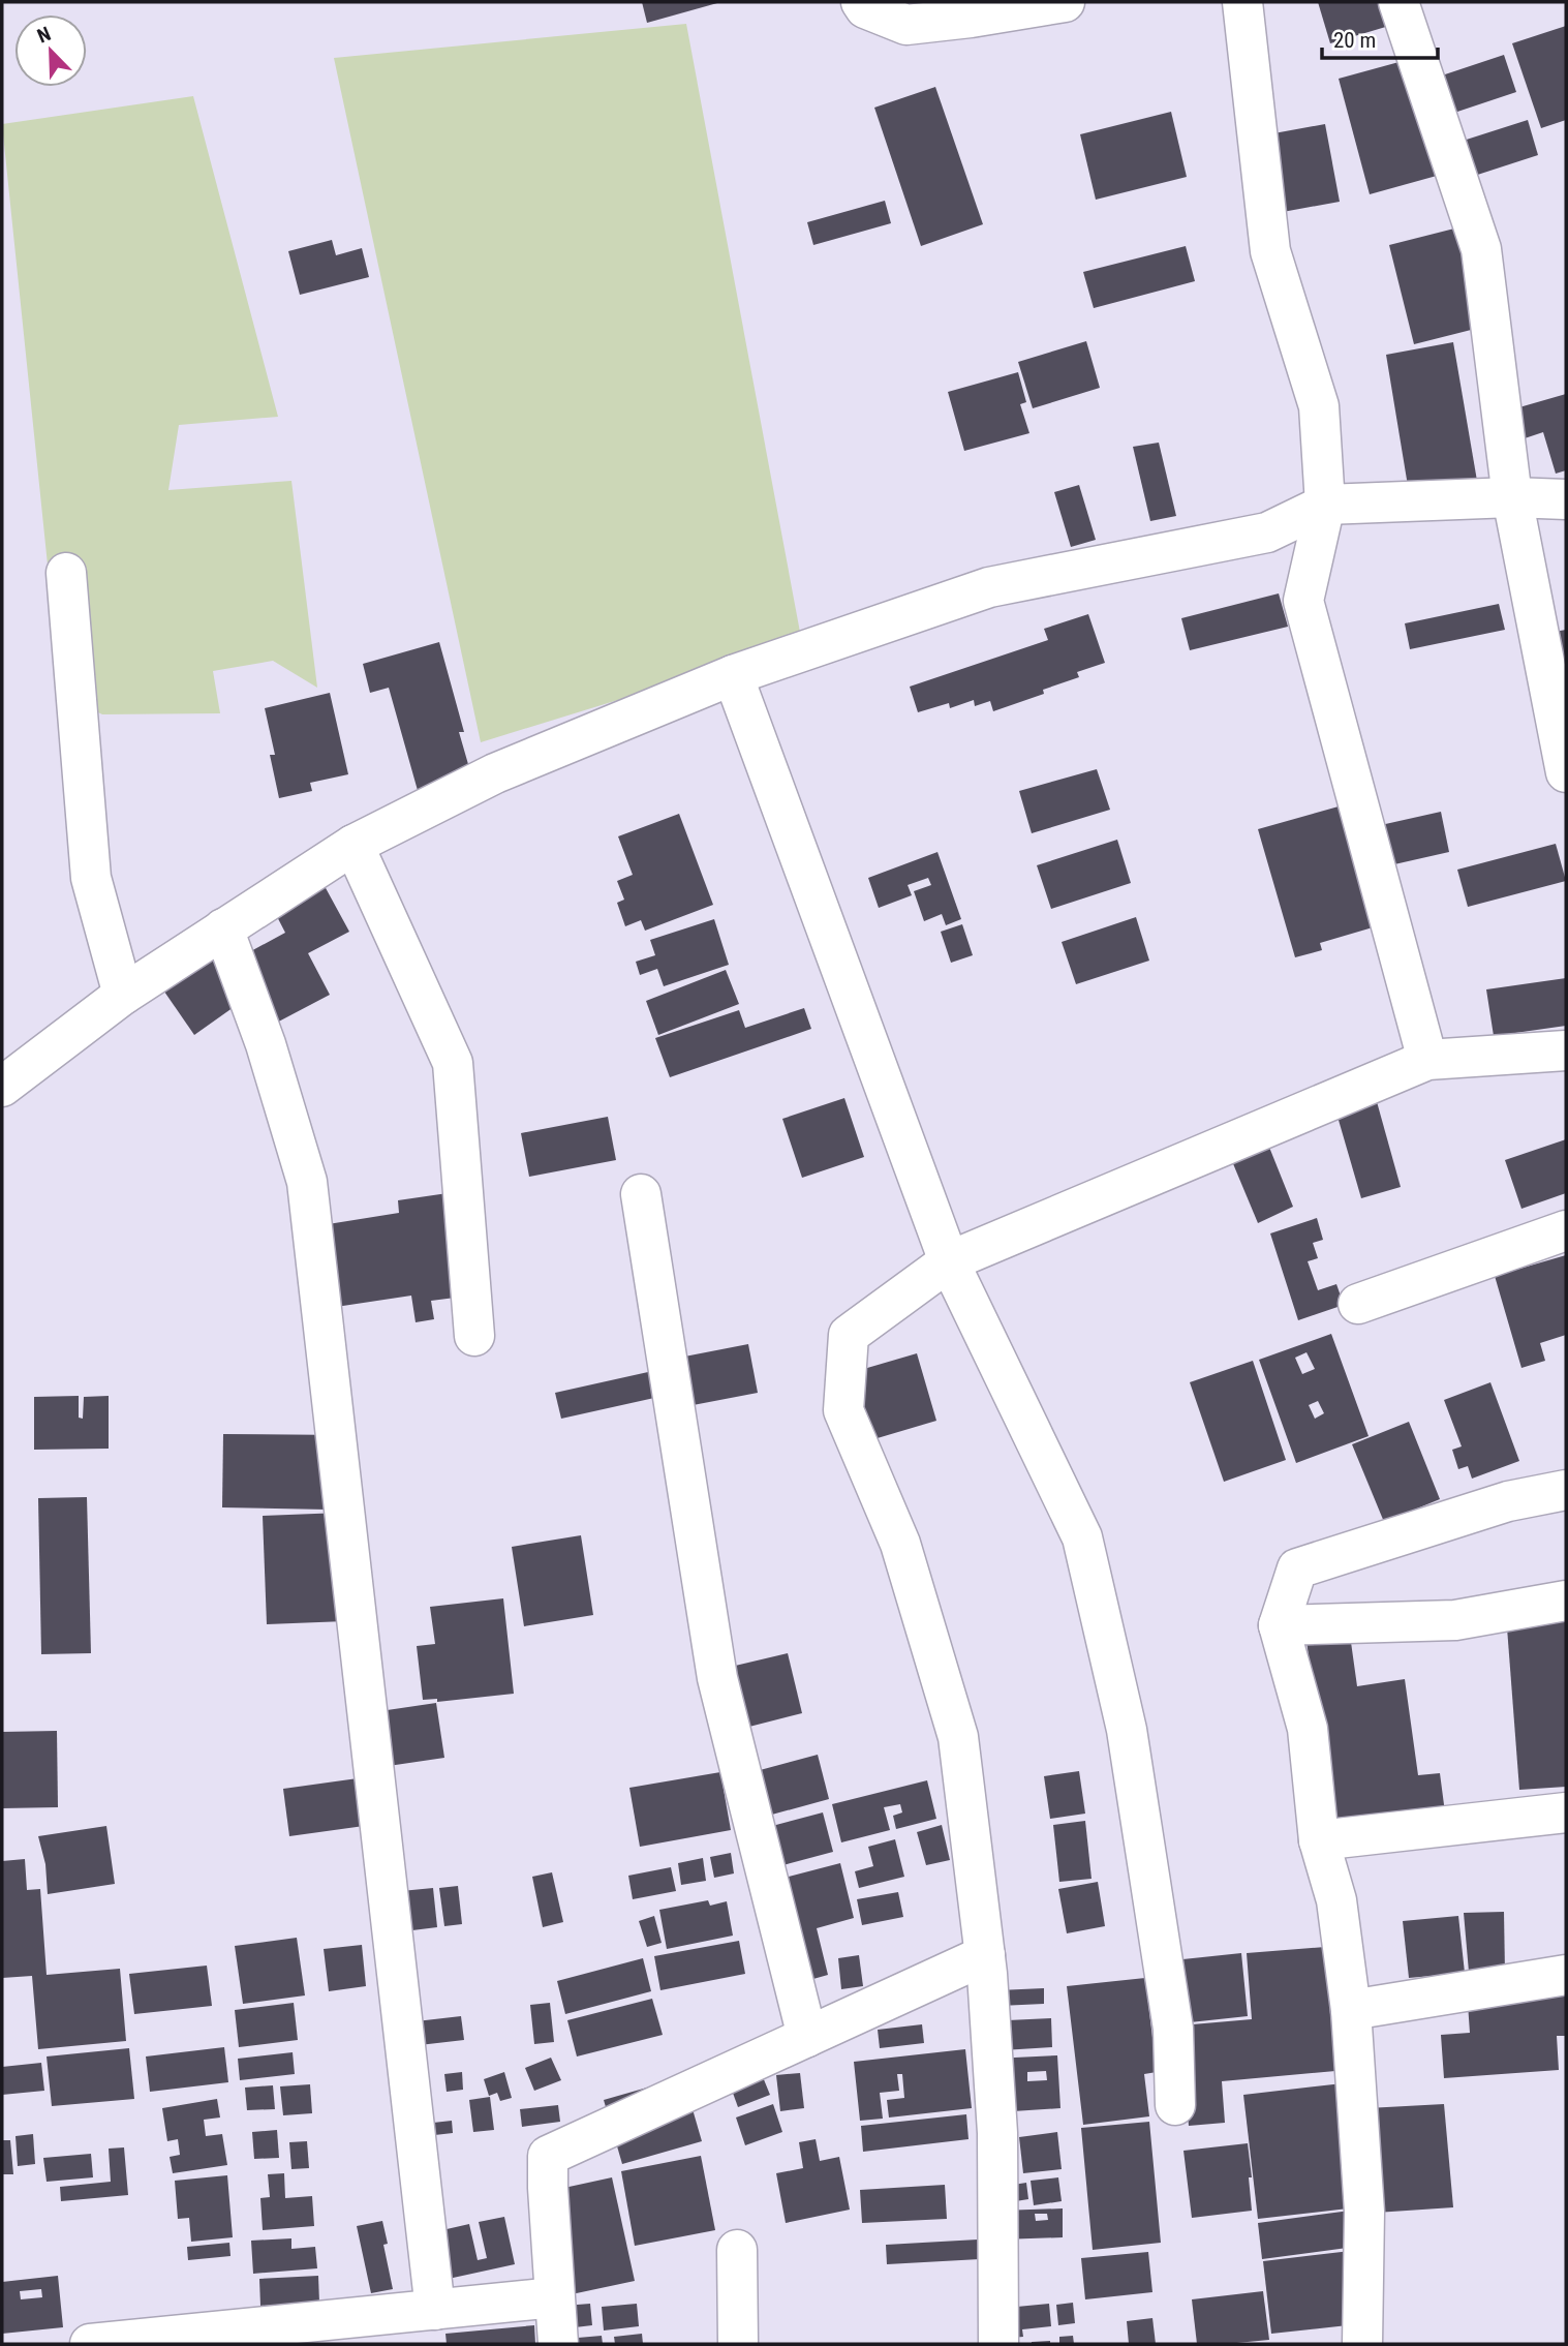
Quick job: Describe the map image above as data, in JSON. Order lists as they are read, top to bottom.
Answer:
{
  "scale_bar": "20 m",
  "north": "top left"
}
